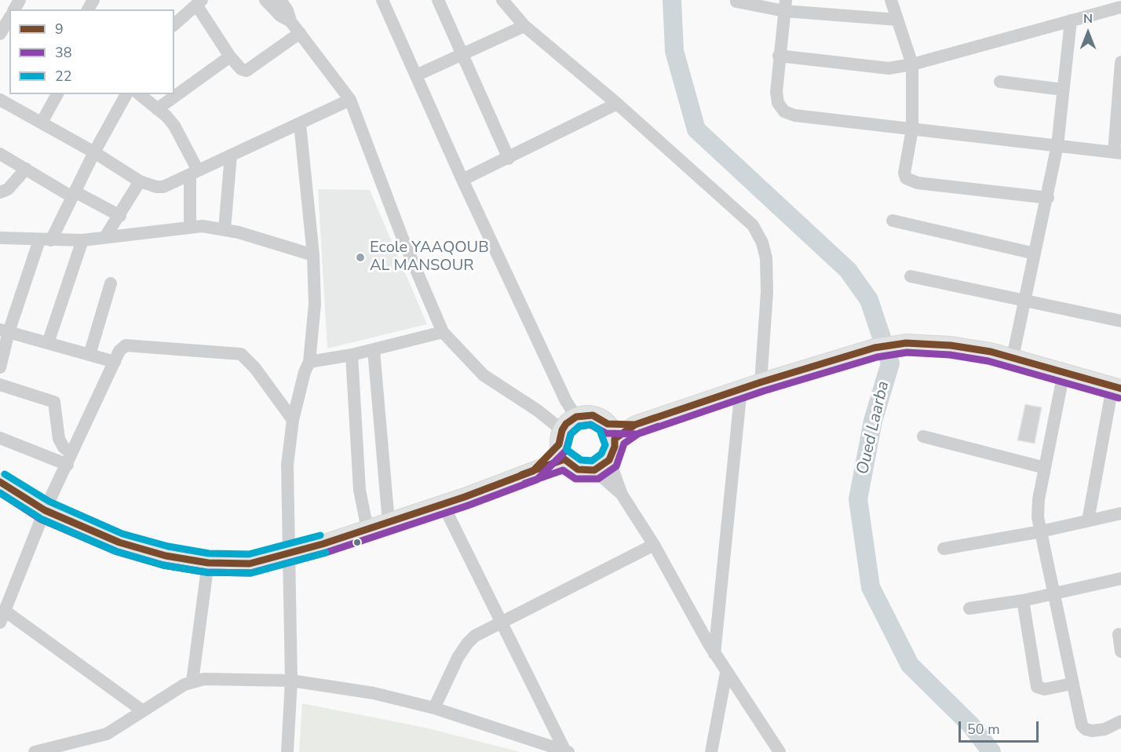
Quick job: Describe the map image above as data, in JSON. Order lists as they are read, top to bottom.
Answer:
{
  "water": ["Oued Laarba"],
  "places": ["Ecole YAAQOUB AL MANSOUR"],
  "lines": ["transit line 9", "transit line 38", "transit line 22"],
  "legend": ["9", "38", "22"],
  "scale_bar": "50 m",
  "north": "top"
}
